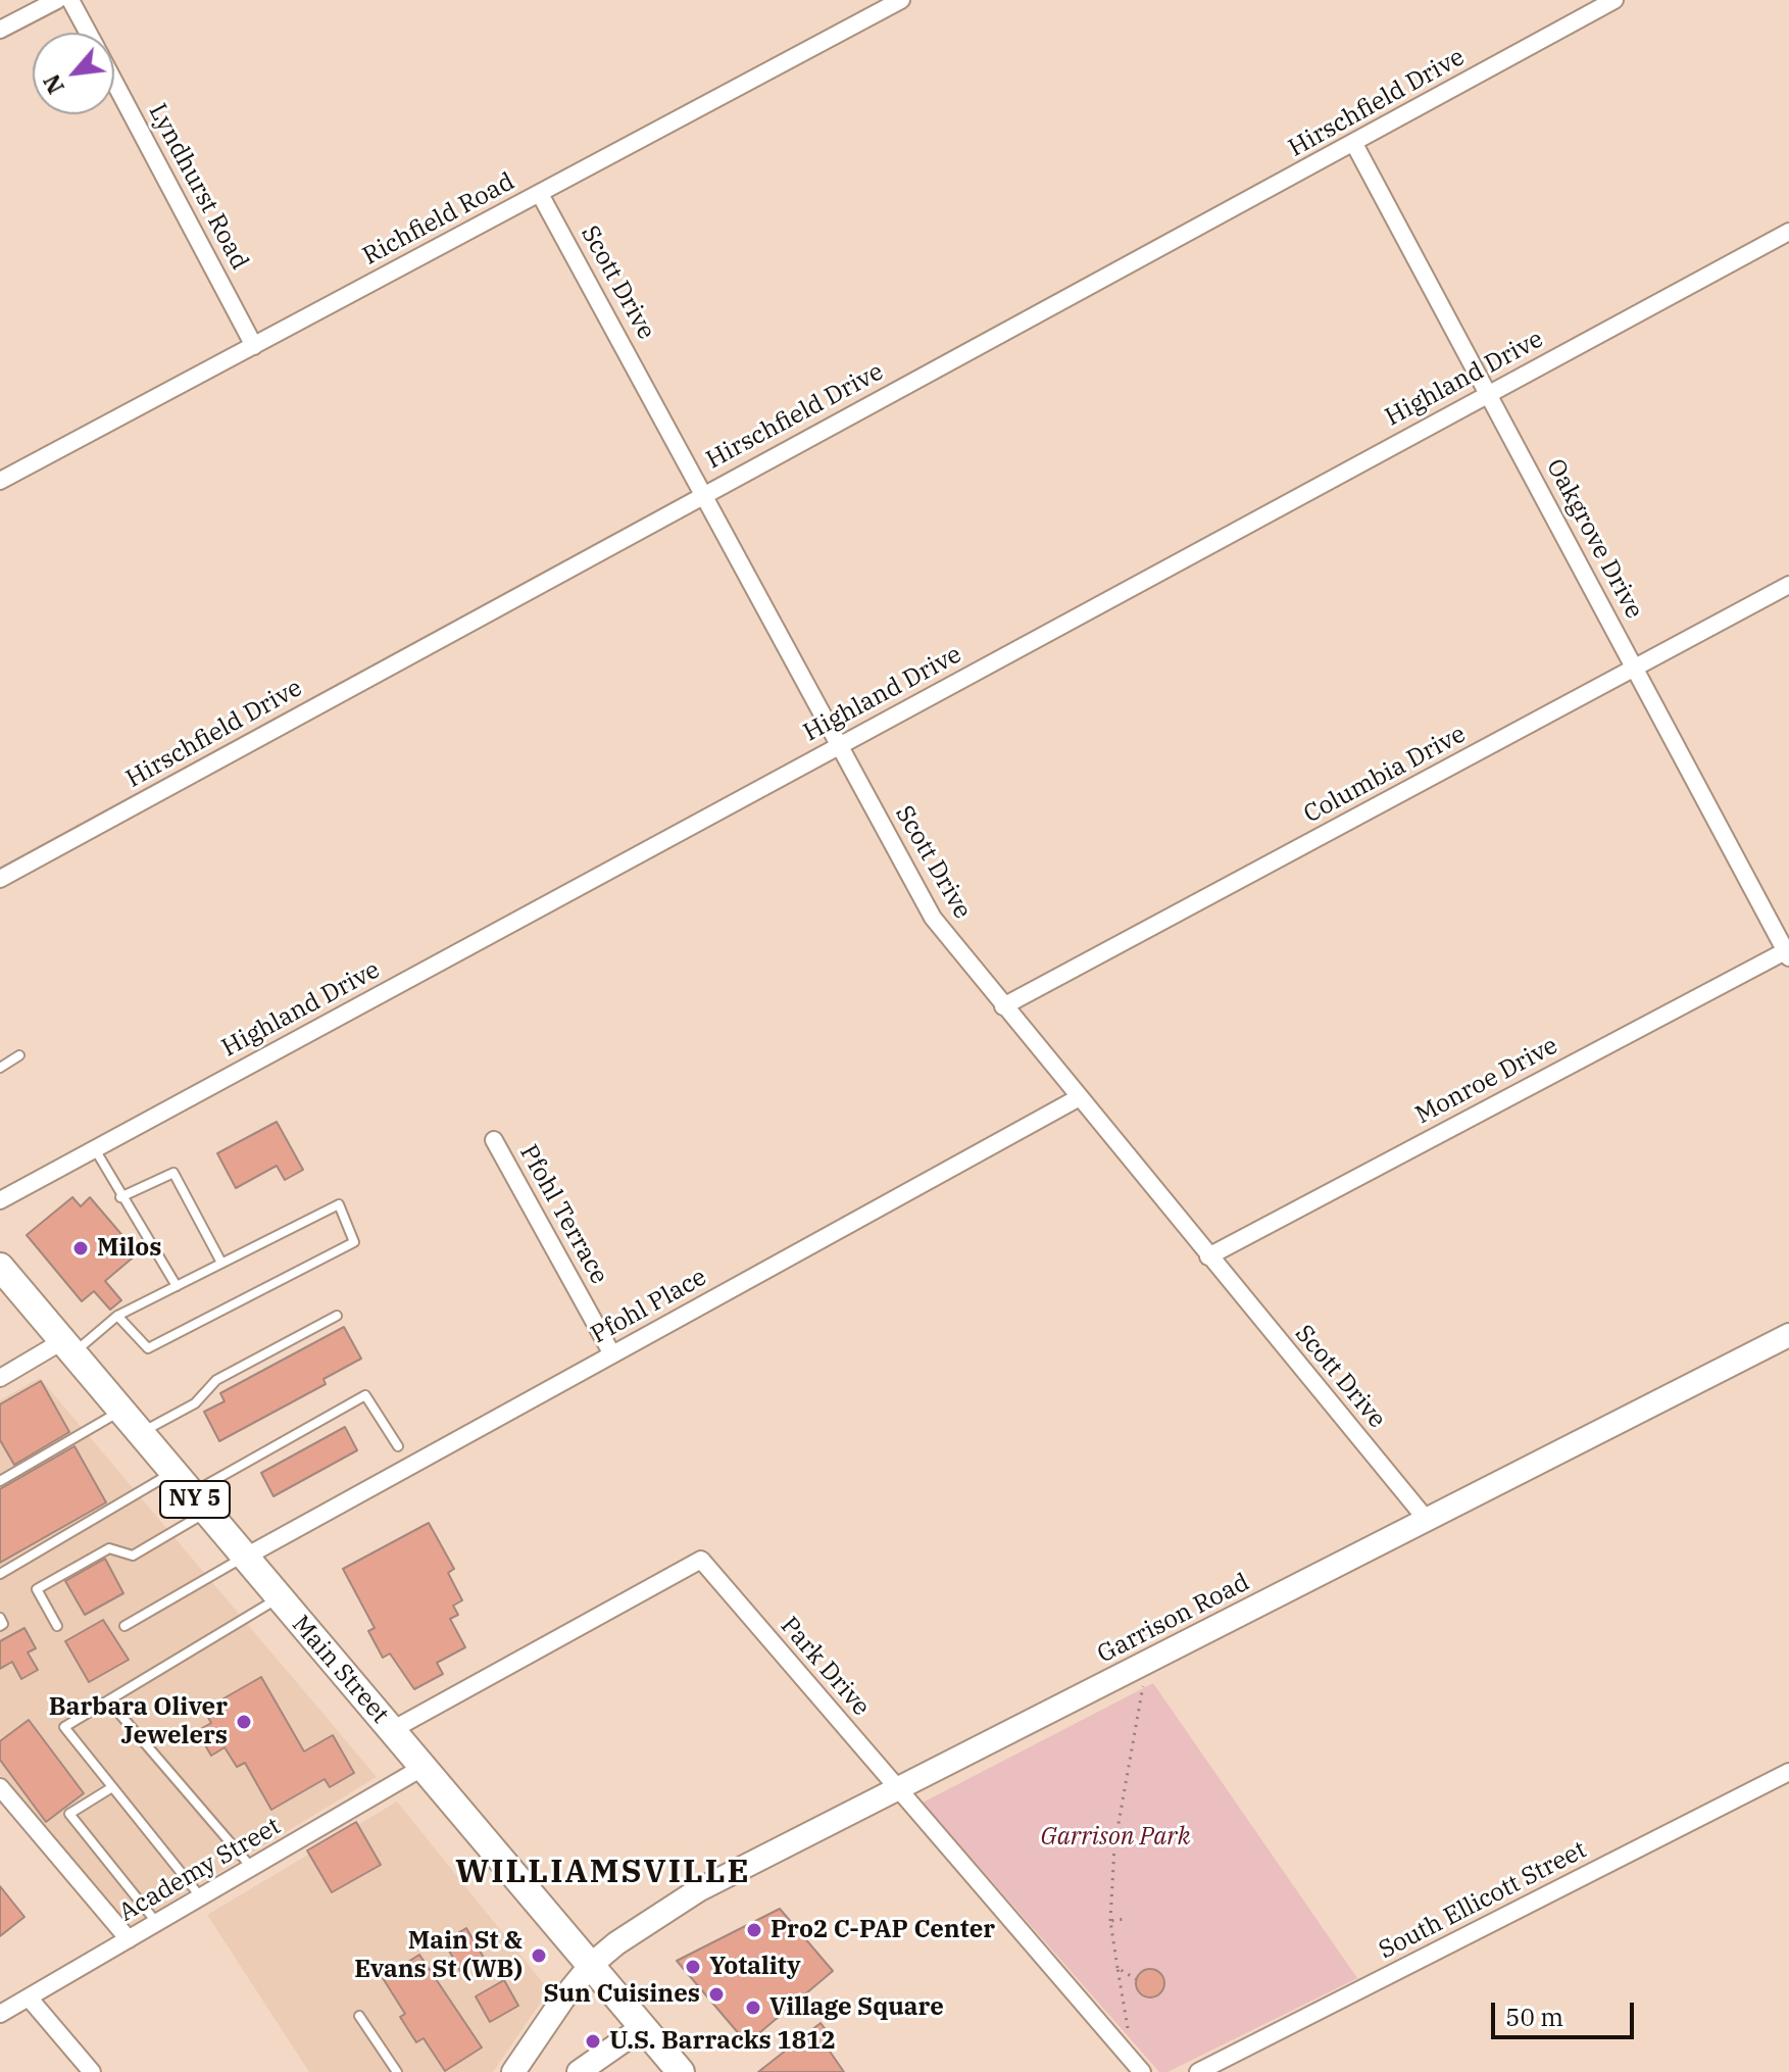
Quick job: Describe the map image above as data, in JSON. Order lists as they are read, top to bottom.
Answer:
{
  "streets": {
    "main road": ["NY 5", "Main Street"],
    "street": [
      "Hirschfield Drive",
      "Lyndhurst Road",
      "Richfield Road",
      "Scott Drive",
      "Highland Drive",
      "Oakgrove Drive",
      "Columbia Drive",
      "Monroe Drive",
      "Pfohl Terrace",
      "Pfohl Place",
      "Garrison Road",
      "Park Drive",
      "Academy Street",
      "South Ellicott Street"
    ]
  },
  "crossings": [
    ["Hirschfield Drive", "Scott Drive"],
    ["Hirschfield Drive", "Oakgrove Drive"],
    ["Lyndhurst Road", "Richfield Road"],
    ["Richfield Road", "Scott Drive"],
    ["Scott Drive", "Highland Drive"],
    ["Scott Drive", "Columbia Drive"],
    ["Scott Drive", "Monroe Drive"],
    ["Scott Drive", "Pfohl Place"],
    ["Scott Drive", "Garrison Road"],
    ["Highland Drive", "Oakgrove Drive"],
    ["Oakgrove Drive", "Columbia Drive"],
    ["Oakgrove Drive", "Monroe Drive"],
    ["Pfohl Terrace", "Pfohl Place"],
    ["Pfohl Place", "Main Street"],
    ["Garrison Road", "Park Drive"],
    ["Garrison Road", "Main Street"],
    ["Park Drive", "Main Street"],
    ["Main Street", "Academy Street"]
  ],
  "districts": ["WILLIAMSVILLE"],
  "parks": ["Garrison Park"],
  "places": [
    "Milos",
    "Barbara Oliver Jewelers",
    "Pro2 C-PAP Center",
    "Main St & Evans St (WB)",
    "Yotality",
    "Sun Cuisines",
    "Village Square",
    "U.S. Barracks 1812"
  ],
  "scale_bar": "50 m",
  "north": "bottom left"
}
